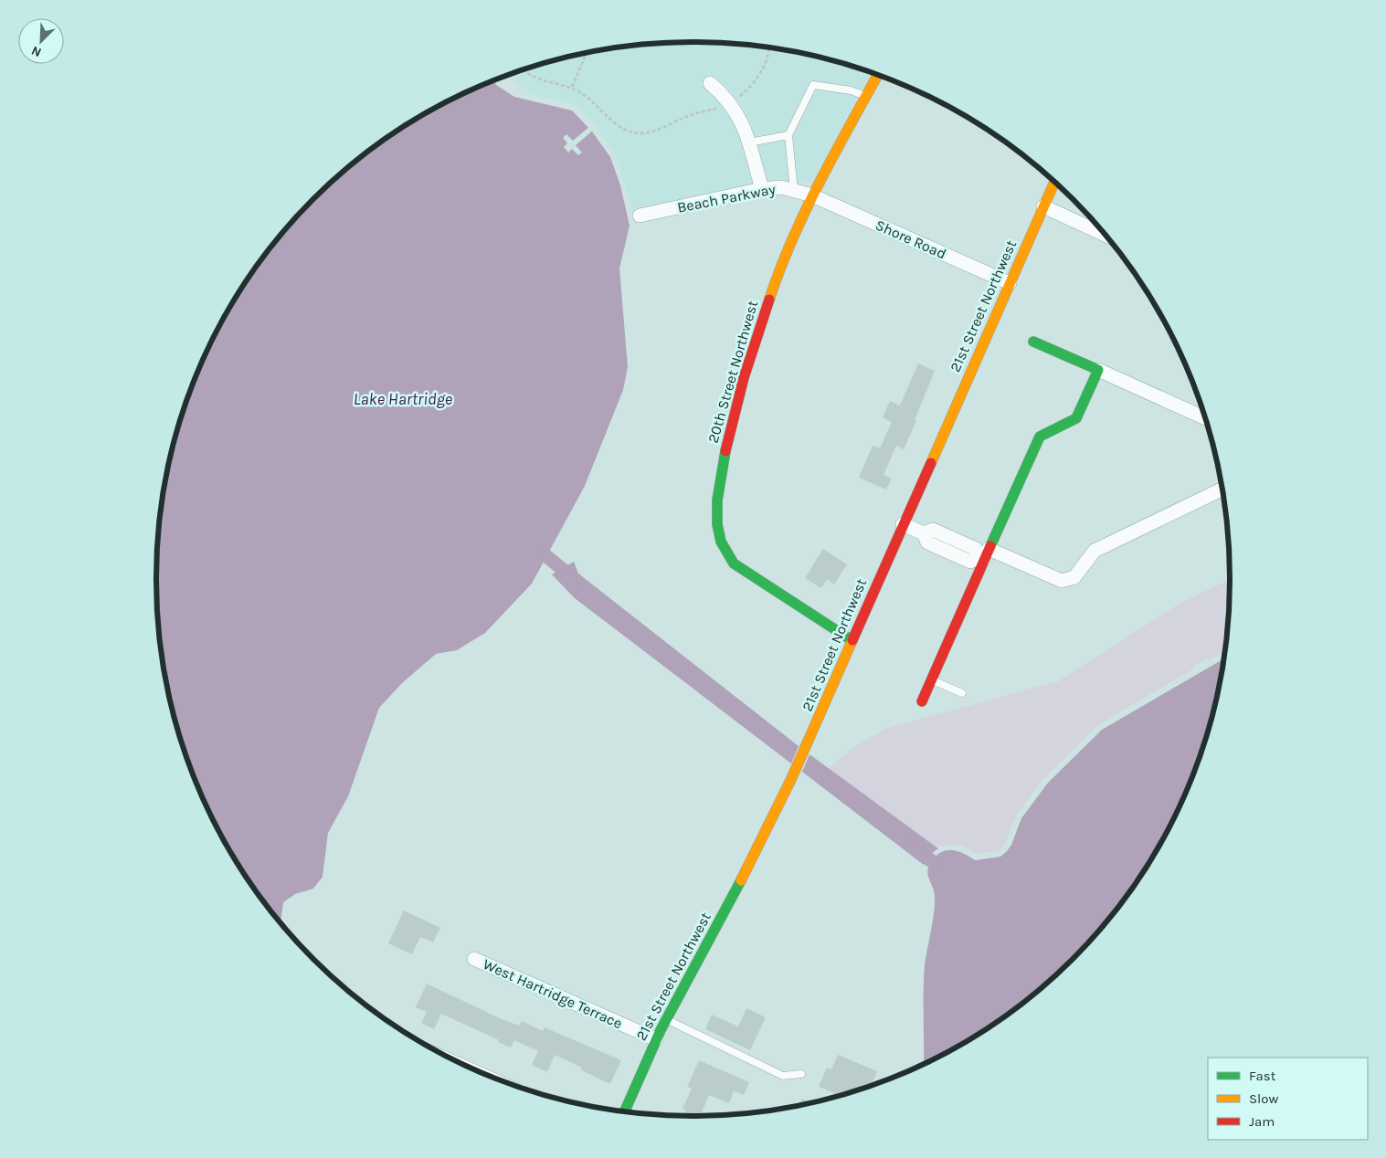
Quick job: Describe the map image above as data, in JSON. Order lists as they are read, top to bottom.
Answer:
{
  "streets": {
    "street": [
      "Beach Parkway",
      "Shore Road",
      "21st Street Northwest",
      "20th Street Northwest",
      "West Hartridge Terrace"
    ]
  },
  "crossings": [
    ["Beach Parkway", "Shore Road"],
    ["Beach Parkway", "20th Street Northwest"],
    ["Shore Road", "21st Street Northwest"],
    ["Shore Road", "20th Street Northwest"],
    ["21st Street Northwest", "20th Street Northwest"],
    ["21st Street Northwest", "West Hartridge Terrace"]
  ],
  "water": ["Lake Hartridge"],
  "legend": ["Fast", "Slow", "Jam"],
  "north": "bottom left"
}
